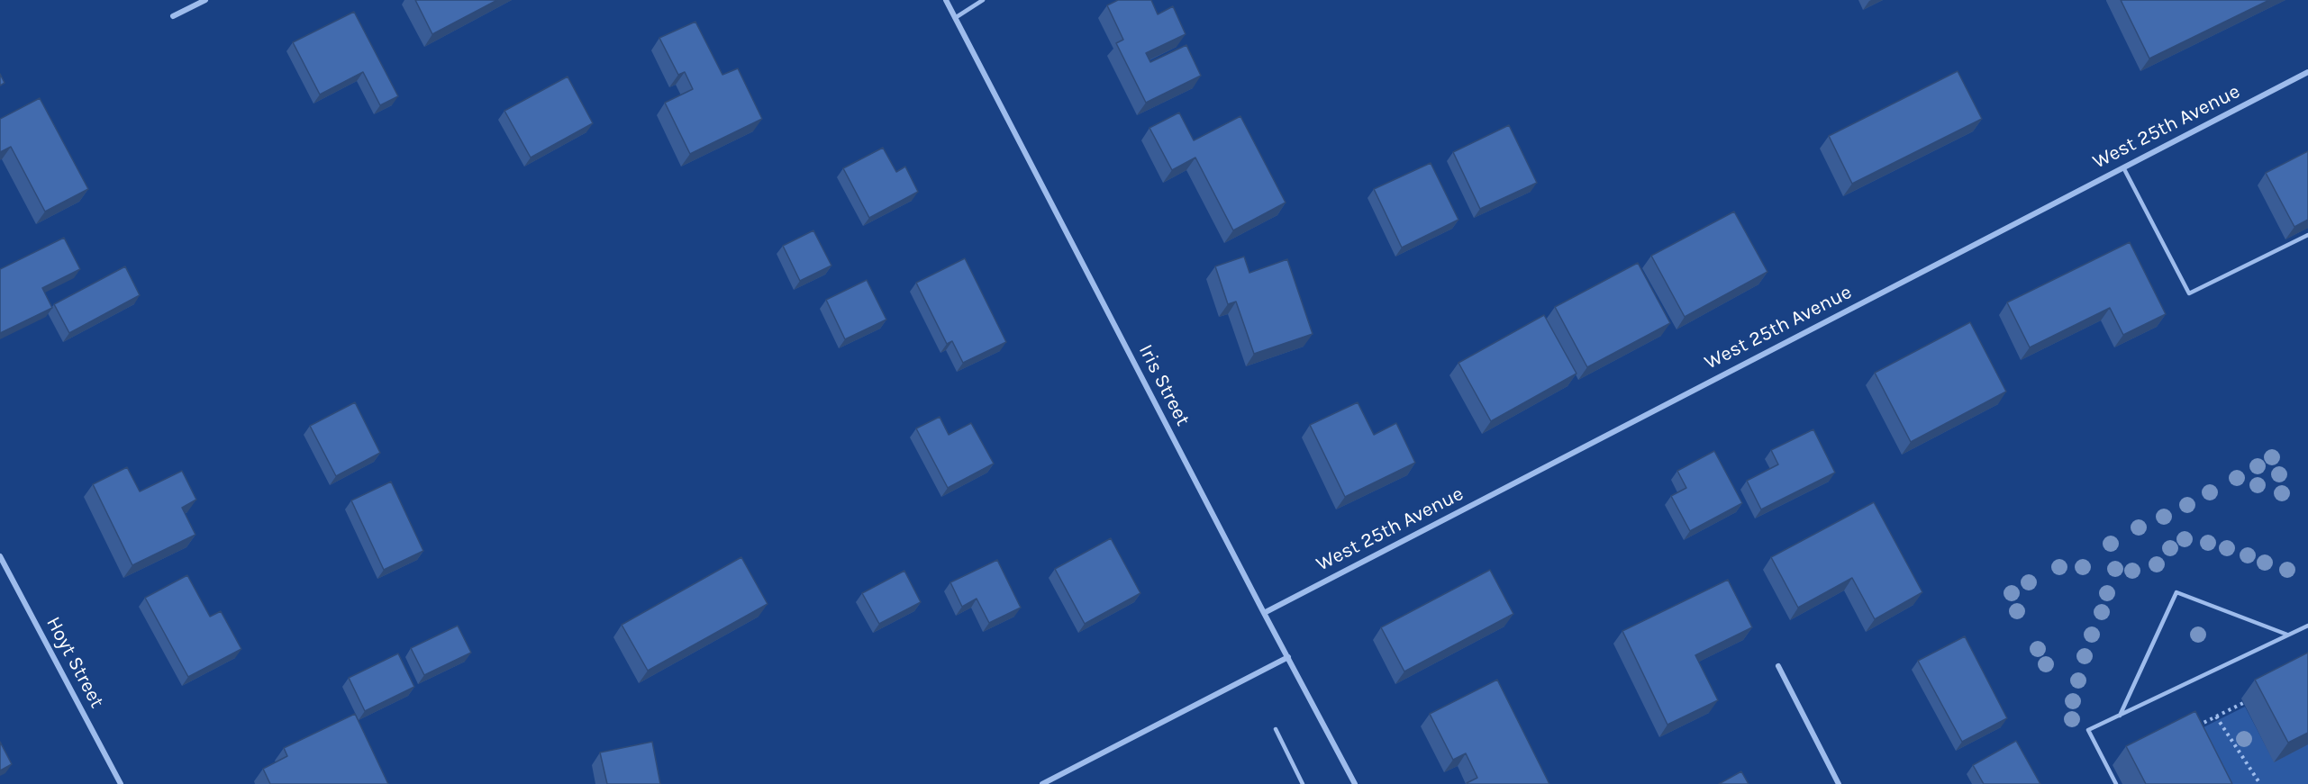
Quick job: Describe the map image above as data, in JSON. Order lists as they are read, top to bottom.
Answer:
{
  "streets": {
    "street": ["West 25th Avenue", "Iris Street", "Hoyt Street"]
  },
  "crossings": [
    ["West 25th Avenue", "Iris Street"]
  ]
}
